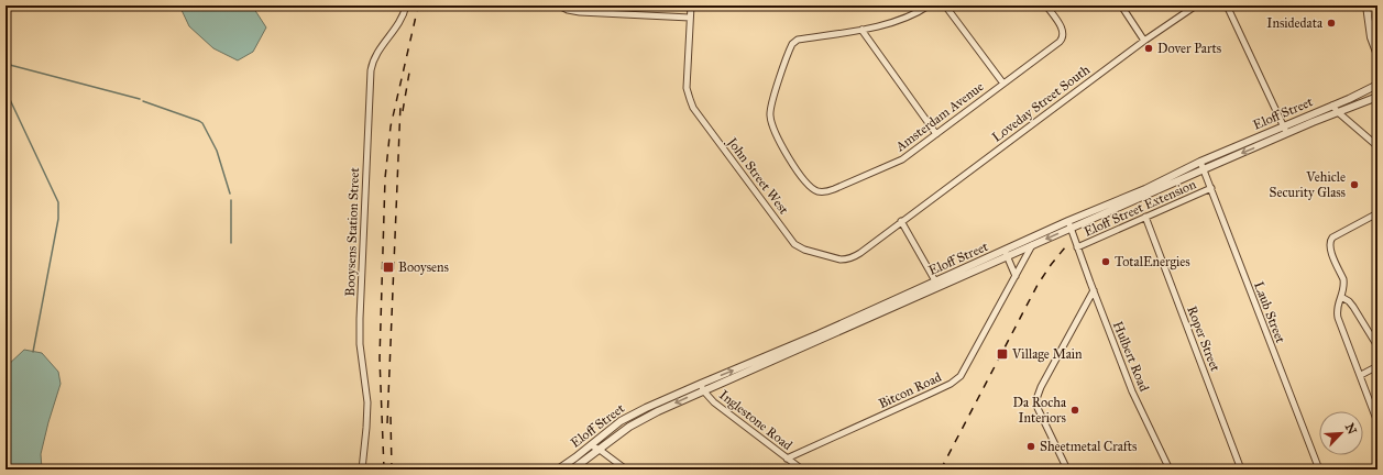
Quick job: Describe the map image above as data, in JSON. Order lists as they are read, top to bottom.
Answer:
{
  "streets": {
    "street": [
      "Loveday Street South",
      "Eloff Street",
      "Amsterdam Avenue",
      "John Street West",
      "Eloff Street Extension",
      "Booysens Station Street",
      "Laub Street",
      "Roper Street",
      "Hulbert Road",
      "Bitcon Road",
      "Inglestone Road"
    ]
  },
  "crossings": [
    ["Loveday Street South", "John Street West"],
    ["Eloff Street", "Laub Street"],
    ["Eloff Street", "Hulbert Road"],
    ["Eloff Street", "Bitcon Road"],
    ["Eloff Street", "Inglestone Road"],
    ["Eloff Street Extension", "Laub Street"],
    ["Eloff Street Extension", "Roper Street"],
    ["Eloff Street Extension", "Hulbert Road"],
    ["Bitcon Road", "Inglestone Road"]
  ],
  "places": {
    "other": [
      "Insidedata",
      "Dover Parts",
      "Vehicle Security Glass",
      "TotalEnergies",
      "Da Rocha Interiors",
      "Sheetmetal Crafts"
    ],
    "transit": ["Booysens", "Village Main"]
  },
  "north": "top right"
}
